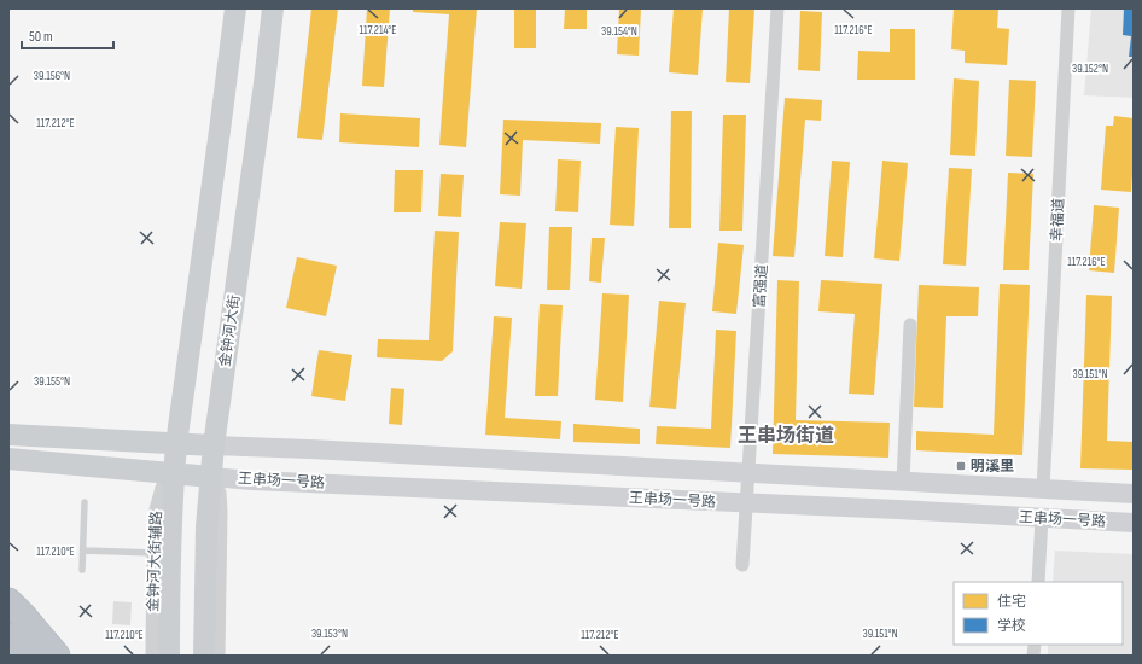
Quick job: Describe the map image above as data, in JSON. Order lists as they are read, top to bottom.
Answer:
{
  "streets": {
    "main road": ["金钟河大街", "王串场一号路"],
    "street": ["幸福道", "富强道", "金钟河大街辅路"]
  },
  "crossings": [
    ["幸福道", "王串场一号路"],
    ["富强道", "王串场一号路"],
    ["金钟河大街", "王串场一号路"]
  ],
  "districts": ["王串场街道"],
  "places": {
    "transit": ["明溪里"]
  },
  "legend": ["住宅", "学校"],
  "scale_bar": "50 m",
  "coordinates": [
    "117.214°E",
    "117.216°E",
    "39.154°N",
    "39.152°N",
    "39.156°N",
    "117.212°E",
    "39.151°N",
    "39.155°N",
    "117.210°E",
    "39.153°N"
  ]
}
